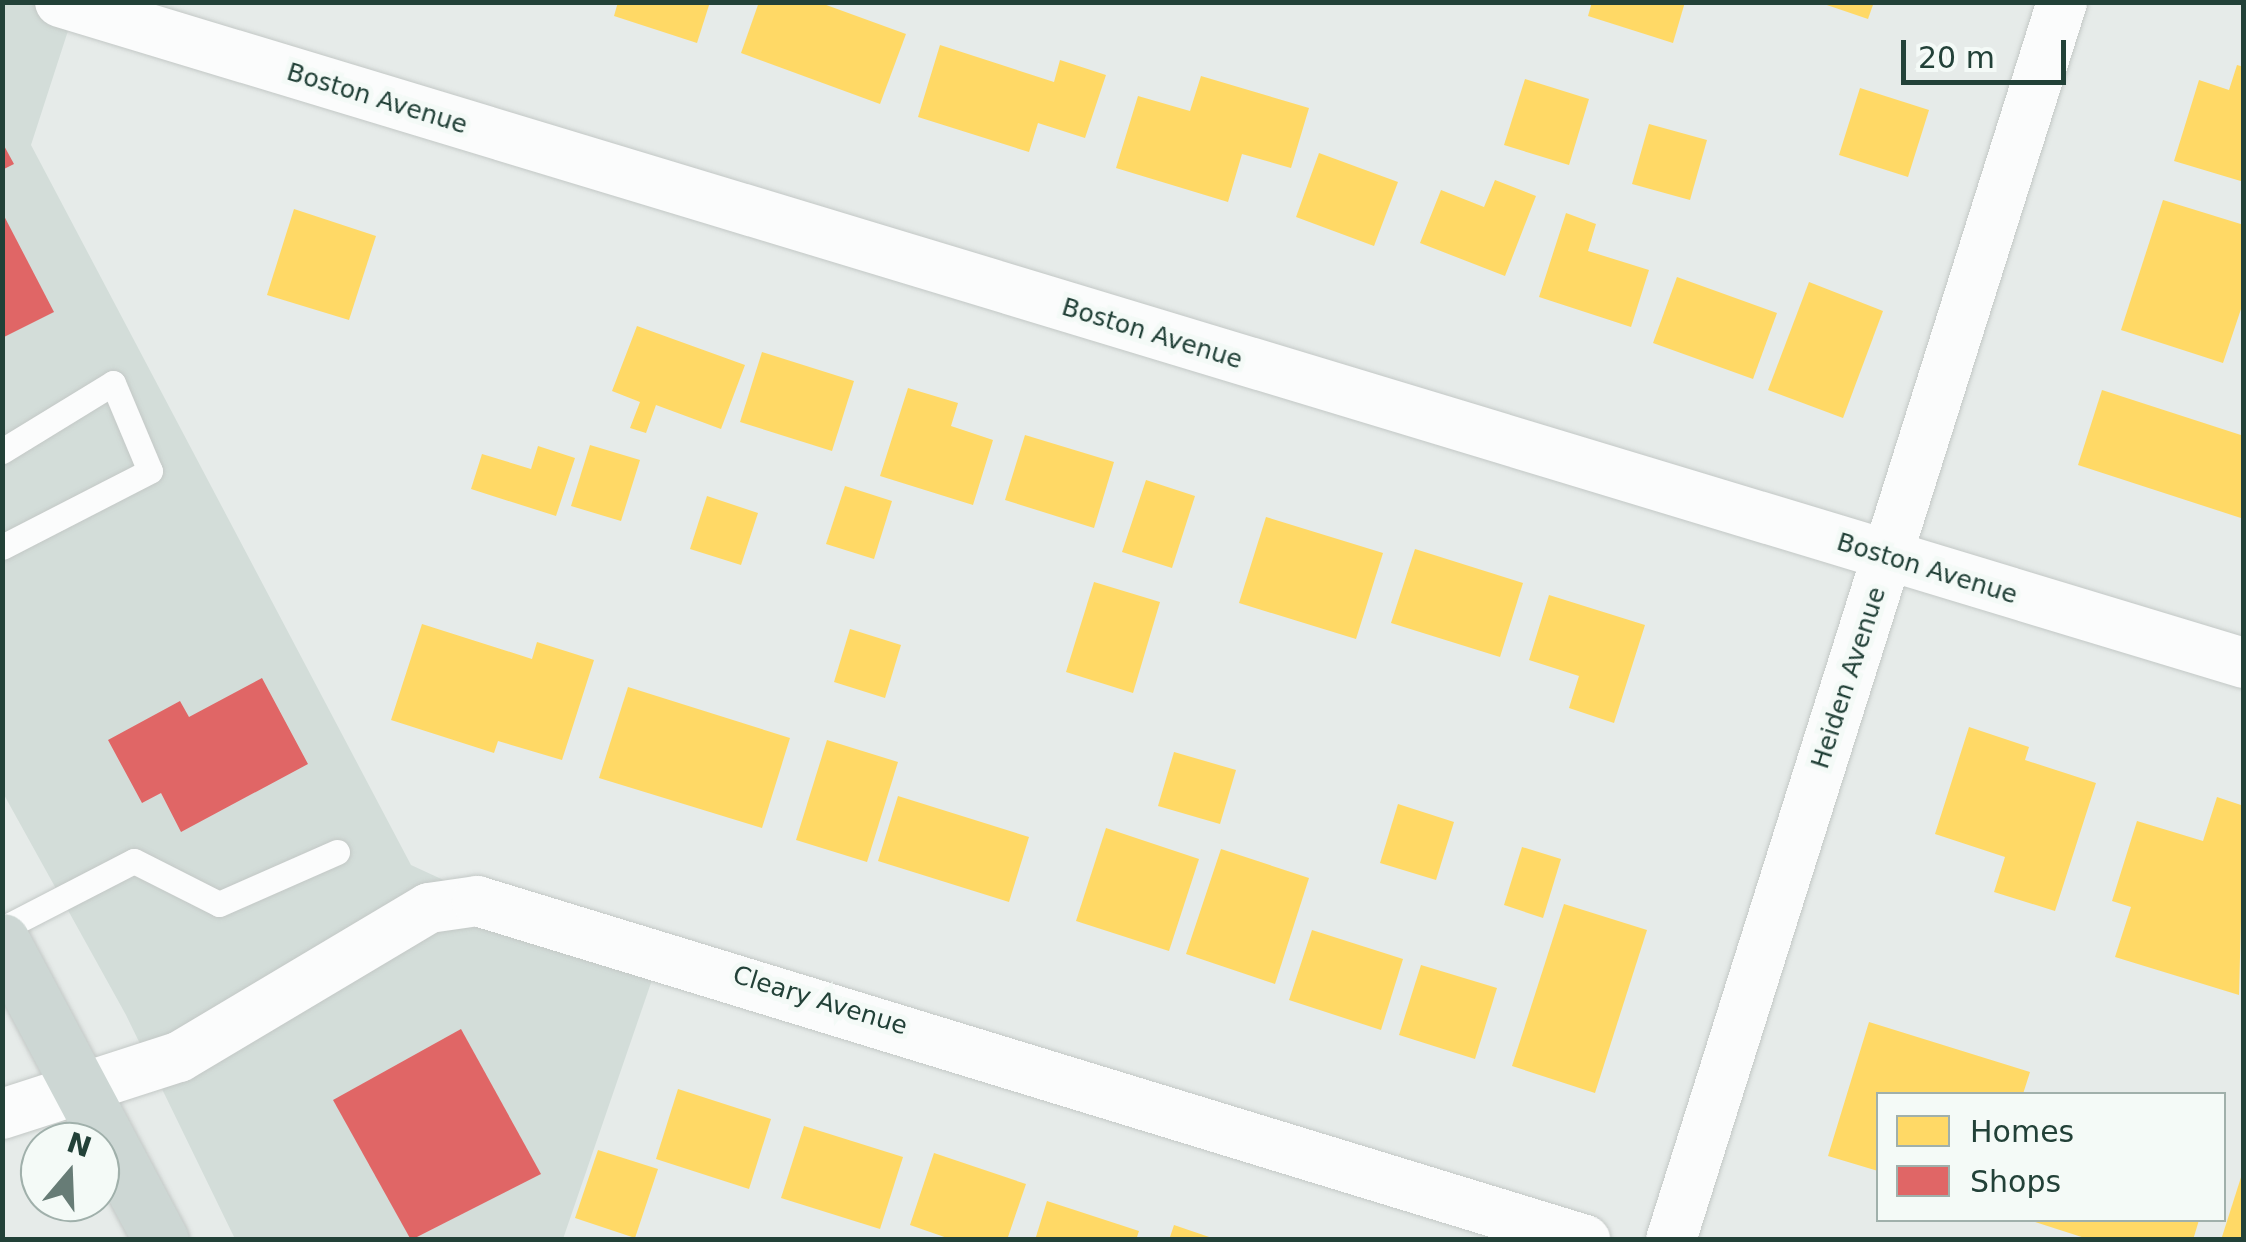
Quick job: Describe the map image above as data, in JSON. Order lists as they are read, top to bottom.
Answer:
{
  "streets": {
    "street": ["Boston Avenue", "Heiden Avenue", "Cleary Avenue"]
  },
  "crossings": [
    ["Boston Avenue", "Heiden Avenue"]
  ],
  "legend": ["Homes", "Shops"],
  "scale_bar": "20 m",
  "north": "top"
}
